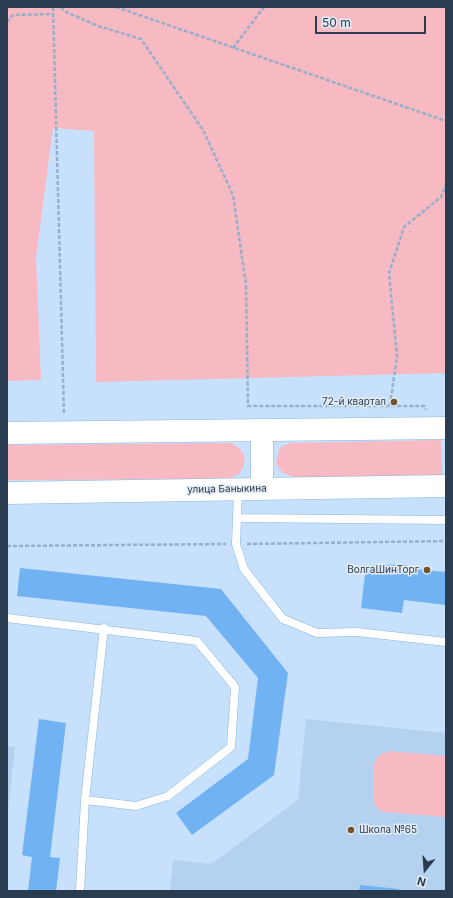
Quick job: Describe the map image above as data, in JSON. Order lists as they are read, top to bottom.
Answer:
{
  "streets": {
    "main road": ["улица Баныкина"]
  },
  "places": ["72-й квартал", "ВолгаШинТорг", "Школа №65"],
  "scale_bar": "50 m",
  "north": "bottom"
}
